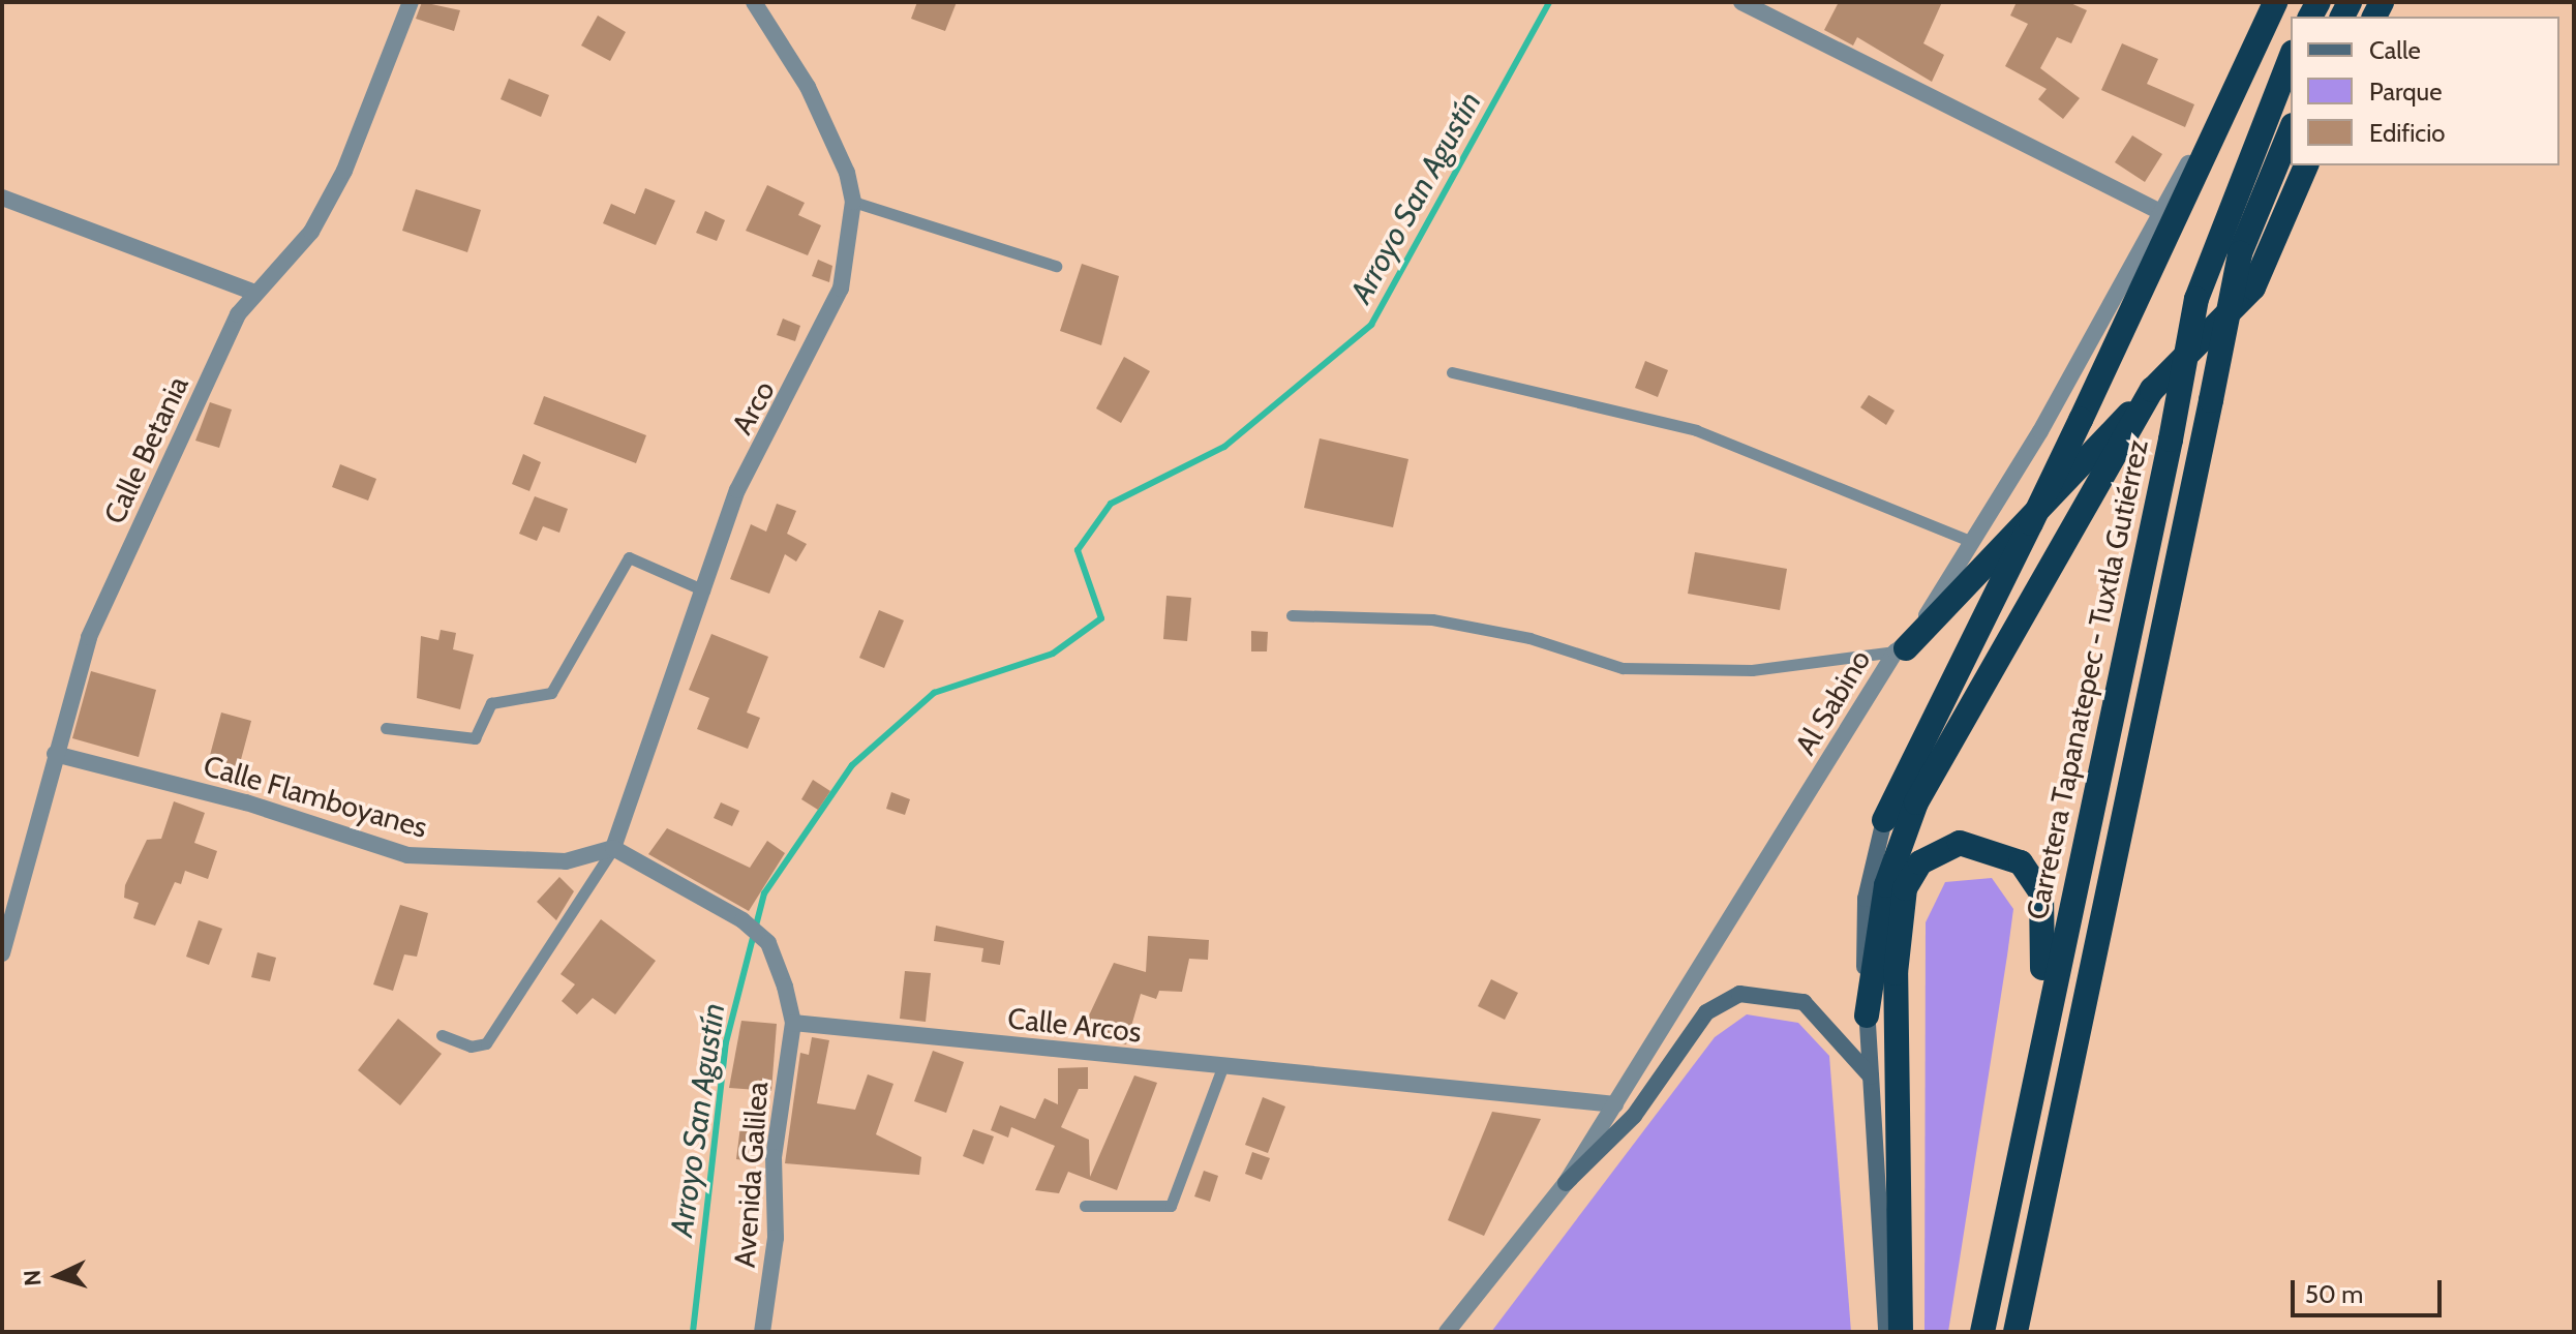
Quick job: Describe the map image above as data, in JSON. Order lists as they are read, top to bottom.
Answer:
{
  "streets": {
    "highway": ["Carretera Tapanatepec - Tuxtla Gutiérrez"],
    "street": [
      "Arco",
      "Calle Betania",
      "Al Sabino",
      "Calle Flamboyanes",
      "Calle Arcos",
      "Avenida Galilea"
    ]
  },
  "crossings": [
    ["Arco", "Calle Flamboyanes"],
    ["Calle Betania", "Calle Flamboyanes"],
    ["Al Sabino", "Calle Arcos"],
    ["Calle Arcos", "Avenida Galilea"]
  ],
  "water": ["Arroyo San Agustín"],
  "legend": ["Calle", "Parque", "Edificio"],
  "scale_bar": "50 m",
  "north": "left"
}
